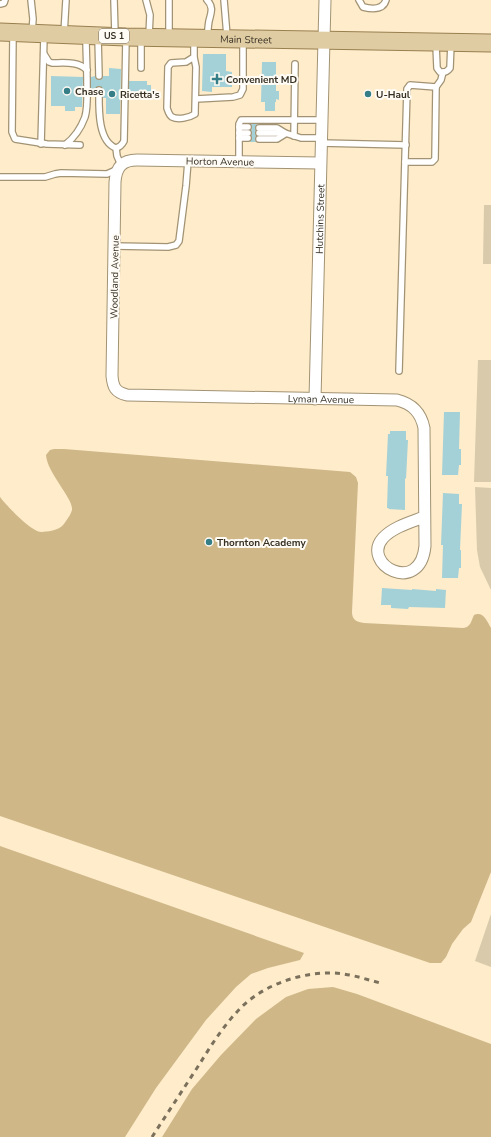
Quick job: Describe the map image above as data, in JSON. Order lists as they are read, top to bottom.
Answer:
{
  "streets": {
    "main road": ["US 1", "Main Street"],
    "street": [
      "Horton Avenue",
      "Hutchins Street",
      "Woodland Avenue",
      "Lyman Avenue"
    ]
  },
  "crossings": [
    ["Main Street", "Hutchins Street"],
    ["Horton Avenue", "Hutchins Street"],
    ["Horton Avenue", "Woodland Avenue"],
    ["Hutchins Street", "Lyman Avenue"],
    ["Woodland Avenue", "Lyman Avenue"]
  ],
  "places": {
    "health": ["Convenient MD"],
    "other": [
      "Chase",
      "Ricetta's",
      "U-Haul",
      "Thornton Academy"
    ]
  }
}
